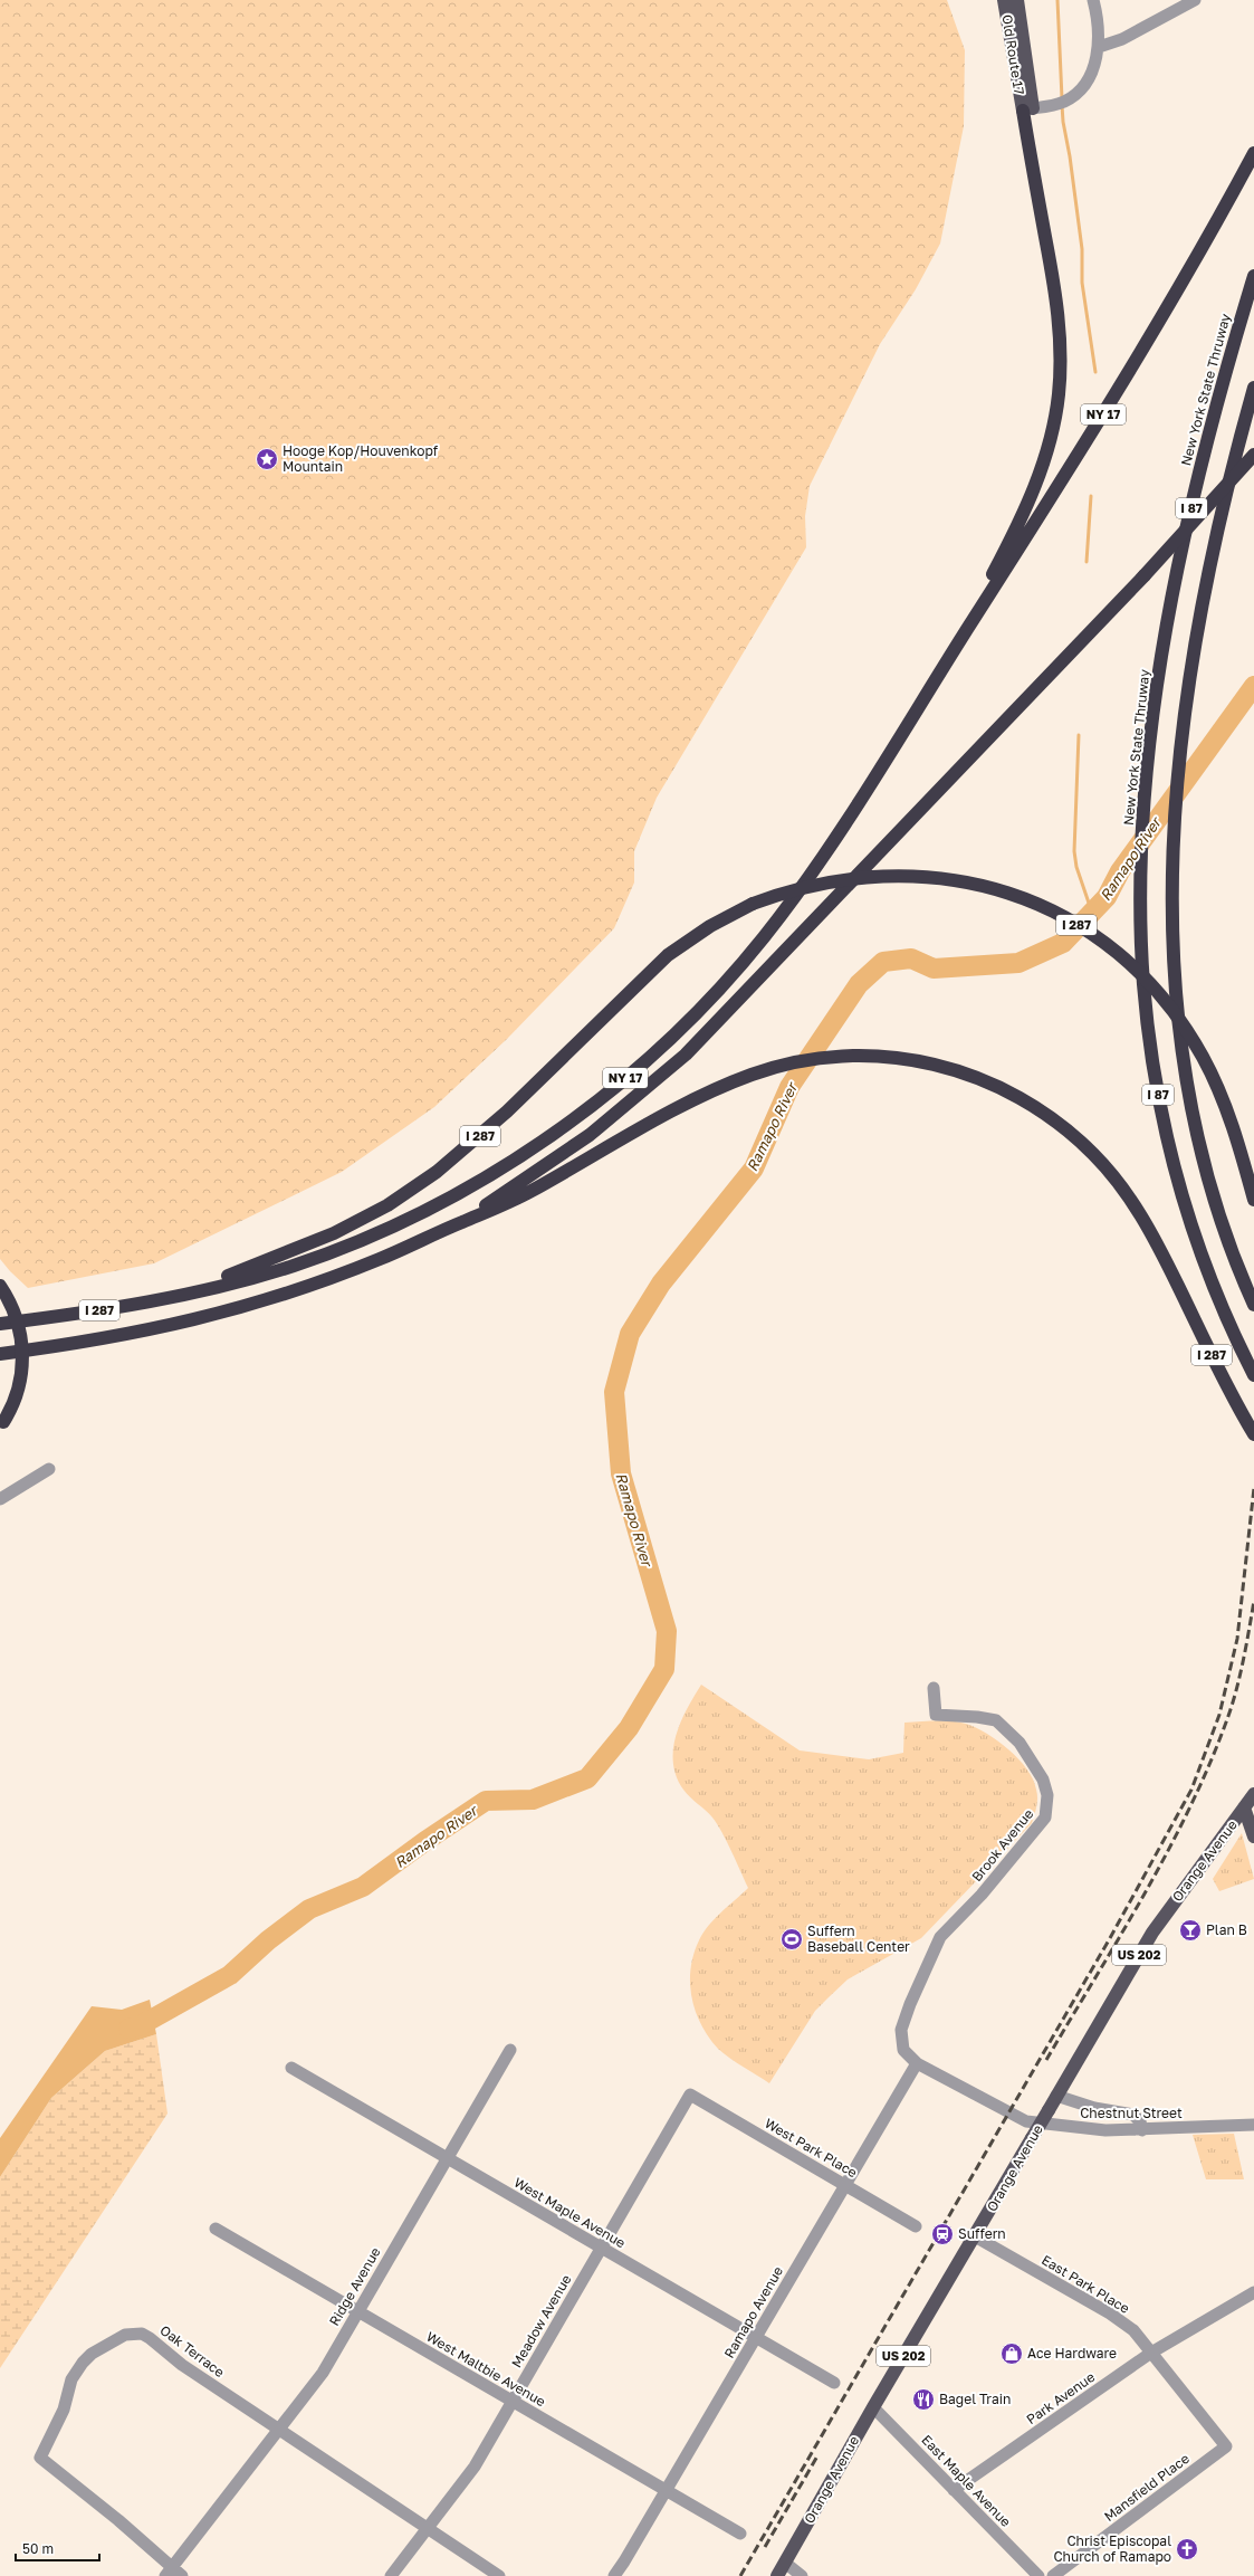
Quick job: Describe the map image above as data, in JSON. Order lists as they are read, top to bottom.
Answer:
{
  "streets": {
    "highway": [
      "New York State Thruway",
      "NY 17",
      "I 87",
      "I 287"
    ],
    "main road": ["Old Route 17", "Orange Avenue", "US 202"],
    "street": [
      "Brook Avenue",
      "Chestnut Street",
      "West Park Place",
      "West Maple Avenue",
      "East Park Place",
      "Ridge Avenue",
      "Ramapo Avenue",
      "Meadow Avenue",
      "Oak Terrace",
      "West Maltbie Avenue",
      "Park Avenue",
      "East Maple Avenue",
      "Mansfield Place"
    ]
  },
  "crossings": [
    ["NY 17", "I 287"],
    ["Brook Avenue", "Chestnut Street"],
    ["Brook Avenue", "Ramapo Avenue"],
    ["Orange Avenue", "East Park Place"],
    ["Orange Avenue", "East Maple Avenue"],
    ["Chestnut Street", "Ramapo Avenue"],
    ["West Park Place", "Ramapo Avenue"],
    ["West Park Place", "Meadow Avenue"],
    ["West Maple Avenue", "Ridge Avenue"],
    ["West Maple Avenue", "Ramapo Avenue"],
    ["West Maple Avenue", "Meadow Avenue"],
    ["East Park Place", "Park Avenue"],
    ["East Park Place", "Mansfield Place"],
    ["Ridge Avenue", "Oak Terrace"],
    ["Ridge Avenue", "West Maltbie Avenue"],
    ["Ramapo Avenue", "West Maltbie Avenue"],
    ["Meadow Avenue", "Oak Terrace"],
    ["Meadow Avenue", "West Maltbie Avenue"],
    ["Park Avenue", "East Maple Avenue"]
  ],
  "water": ["Ramapo River"],
  "places": {
    "place": ["Hooge Kop/Houvenkopf Mountain"],
    "bar": ["Plan B"],
    "sports": ["Suffern Baseball Center"],
    "station": ["Suffern"],
    "shop": ["Ace Hardware"],
    "restaurant": ["Bagel Train"],
    "church": ["Christ Episcopal Church of Ramapo"]
  },
  "scale_bar": "50 m"
}
